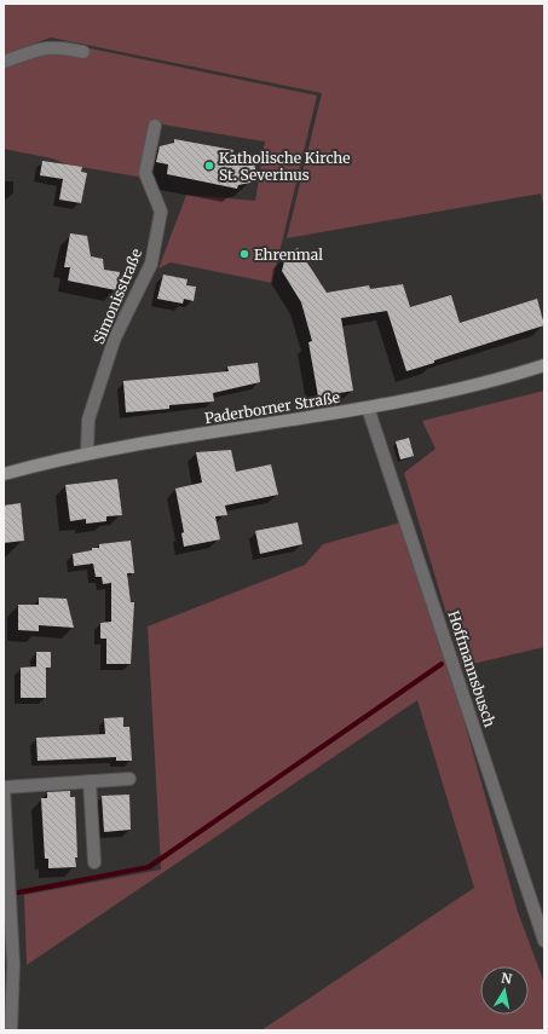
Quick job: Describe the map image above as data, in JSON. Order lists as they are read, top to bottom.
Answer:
{
  "streets": {
    "main road": ["Paderborner Straße"],
    "street": ["Simonisstraße", "Hoffmannsbusch"]
  },
  "crossings": [
    ["Simonisstraße", "Paderborner Straße"],
    ["Paderborner Straße", "Hoffmannsbusch"]
  ],
  "places": ["Katholische Kirche St. Severinus", "Ehrenmal"],
  "north": "top"
}
